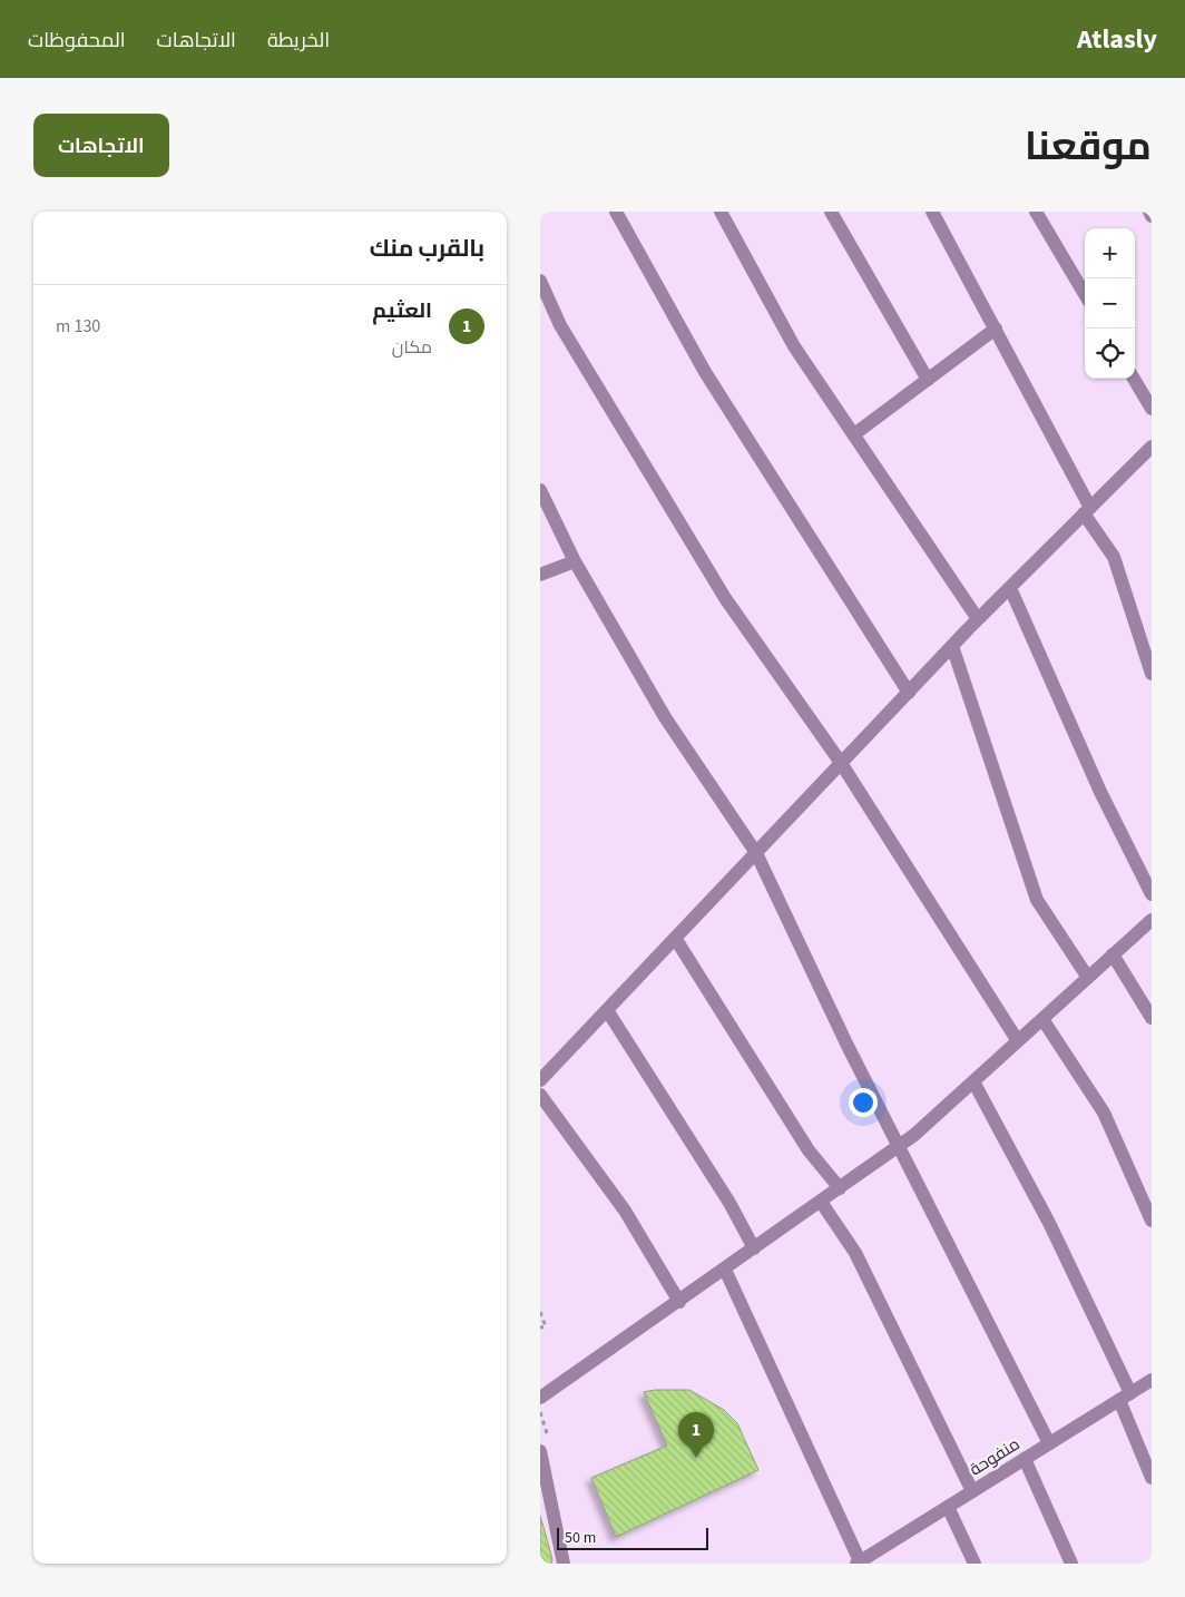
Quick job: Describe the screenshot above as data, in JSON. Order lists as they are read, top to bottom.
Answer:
{
  "streets": {
    "street": ["منفوحة"]
  },
  "scale_bar": "50 m",
  "page": {
    "header": "Atlasly",
    "nav": ["الخريطة", "الاتجاهات", "المحفوظات"],
    "title": "موقعنا",
    "buttons": "الاتجاهات",
    "heading": "بالقرب منك",
    "map_buttons": ["+", "−"],
    "list": [
      {
        "mark": "1",
        "name": "العثيم",
        "note": "مكان",
        "value": "130 m"
      }
    ],
    "pins": "1",
    "scale": "50 m"
  }
}
